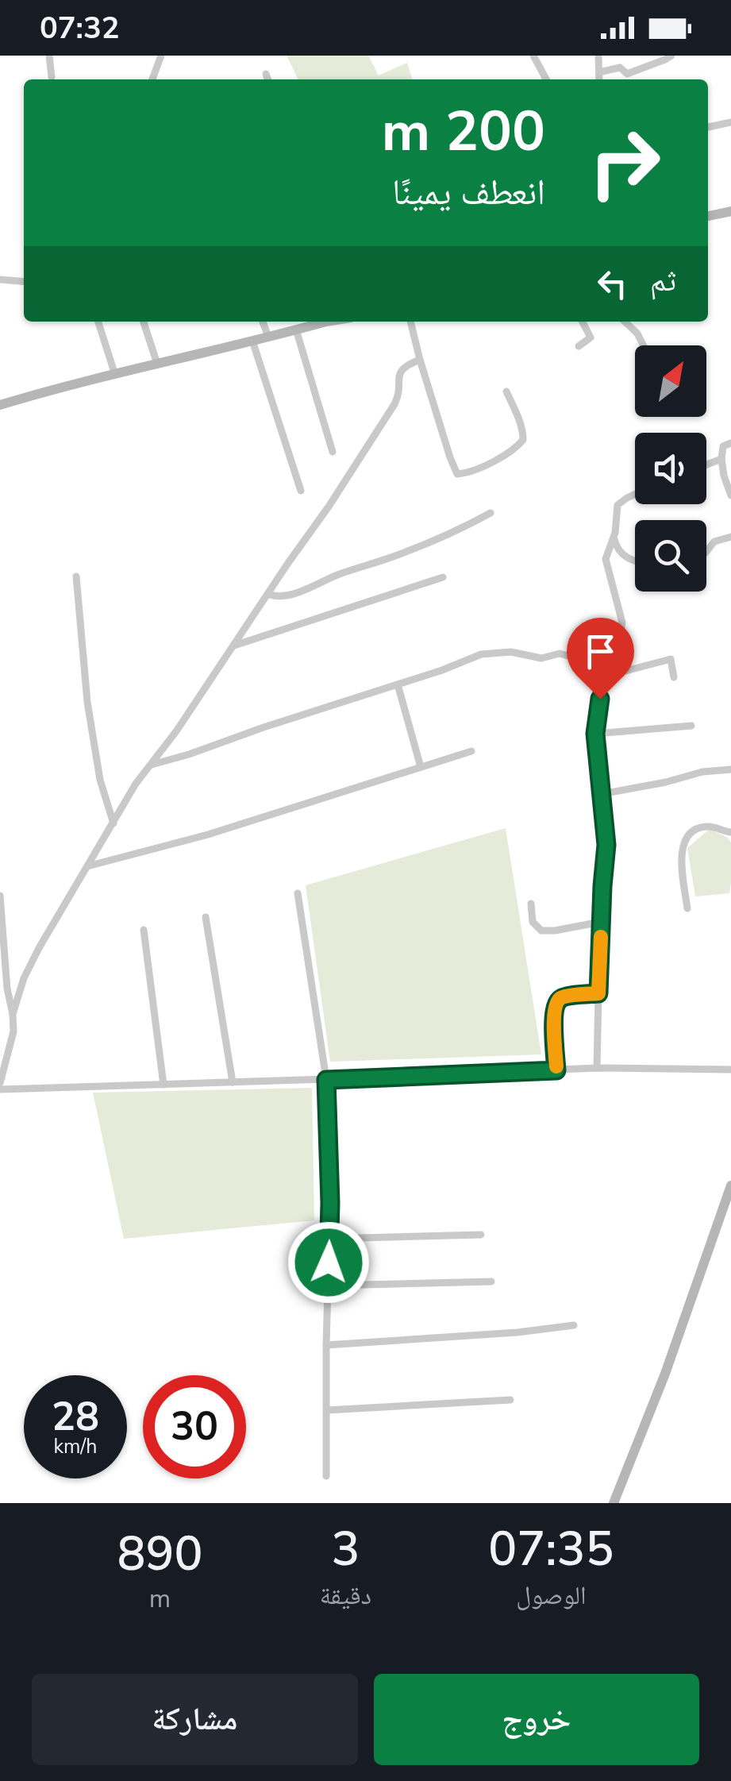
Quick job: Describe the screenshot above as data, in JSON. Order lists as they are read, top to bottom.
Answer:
{
  "north": "top right",
  "page": {
    "status": "07:32",
    "turn": ["200 m", "انعطف يمينًا"],
    "then": "ثم",
    "speed": "28 km/h",
    "limit": "30",
    "eta": [
      "07:35",
      "الوصول",
      "3",
      "دقيقة",
      "890",
      "m"
    ],
    "buttons": ["خروج", "مشاركة"]
  }
}
